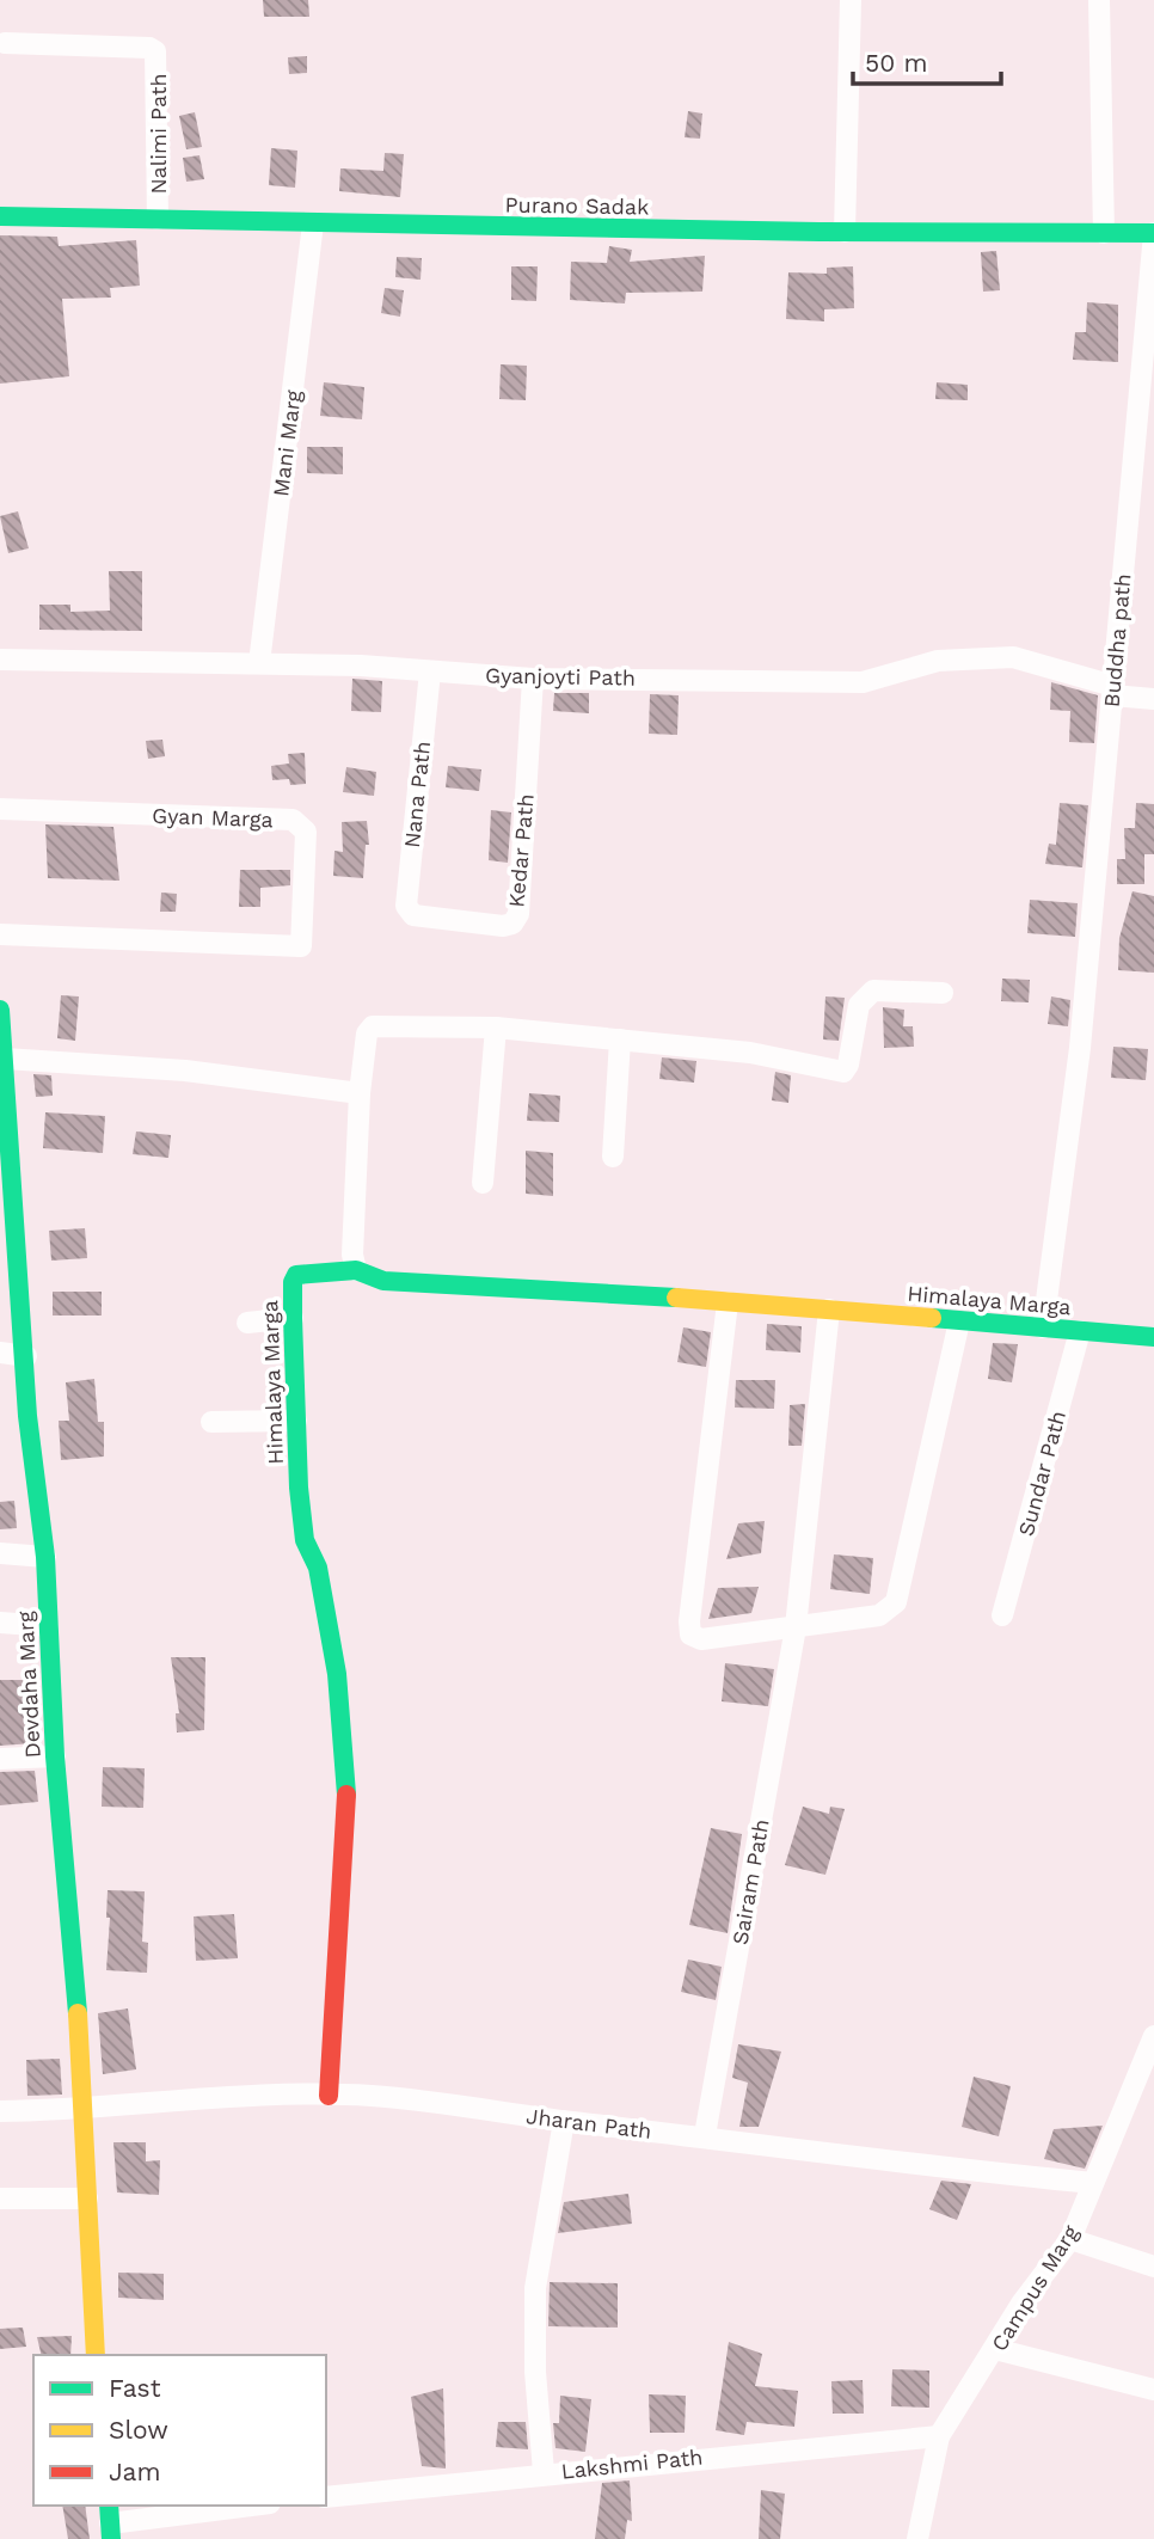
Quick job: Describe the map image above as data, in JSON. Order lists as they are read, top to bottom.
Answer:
{
  "streets": {
    "main road": ["Purano Sadak", "Himalaya Marga", "Devdaha Marg"],
    "street": [
      "Nalimi Path",
      "Mani Marg",
      "Buddha path",
      "Gyanjoyti Path",
      "Nana Path",
      "Gyan Marga",
      "Kedar Path",
      "Sundar Path",
      "Sairam Path",
      "Jharan Path",
      "Campus Marg",
      "Lakshmi Path"
    ]
  },
  "crossings": [
    ["Nalimi Path", "Purano Sadak"],
    ["Purano Sadak", "Mani Marg"],
    ["Purano Sadak", "Buddha path"],
    ["Mani Marg", "Gyanjoyti Path"],
    ["Buddha path", "Gyanjoyti Path"],
    ["Buddha path", "Himalaya Marga"],
    ["Gyanjoyti Path", "Nana Path"],
    ["Gyanjoyti Path", "Kedar Path"],
    ["Nana Path", "Kedar Path"],
    ["Himalaya Marga", "Sundar Path"],
    ["Himalaya Marga", "Sairam Path"],
    ["Himalaya Marga", "Jharan Path"],
    ["Devdaha Marg", "Jharan Path"],
    ["Sairam Path", "Jharan Path"],
    ["Jharan Path", "Campus Marg"],
    ["Campus Marg", "Lakshmi Path"]
  ],
  "legend": ["Fast", "Slow", "Jam"],
  "scale_bar": "50 m"
}
